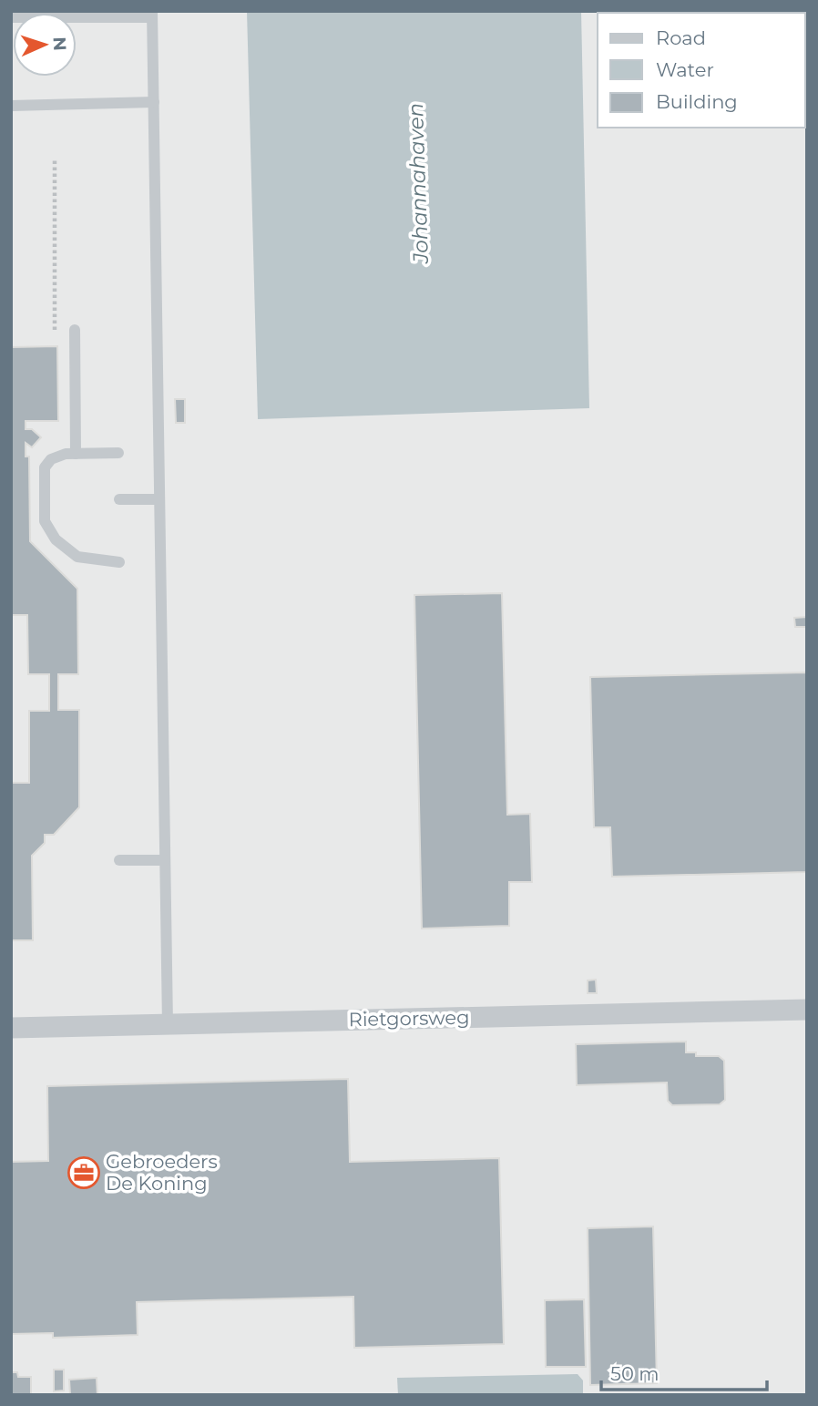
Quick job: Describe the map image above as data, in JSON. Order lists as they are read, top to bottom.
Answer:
{
  "streets": {
    "street": ["Rietgorsweg"]
  },
  "water": ["Johannahaven"],
  "places": {
    "office": ["Gebroeders De Koning"]
  },
  "legend": ["Road", "Water", "Building"],
  "scale_bar": "50 m",
  "north": "right"
}
